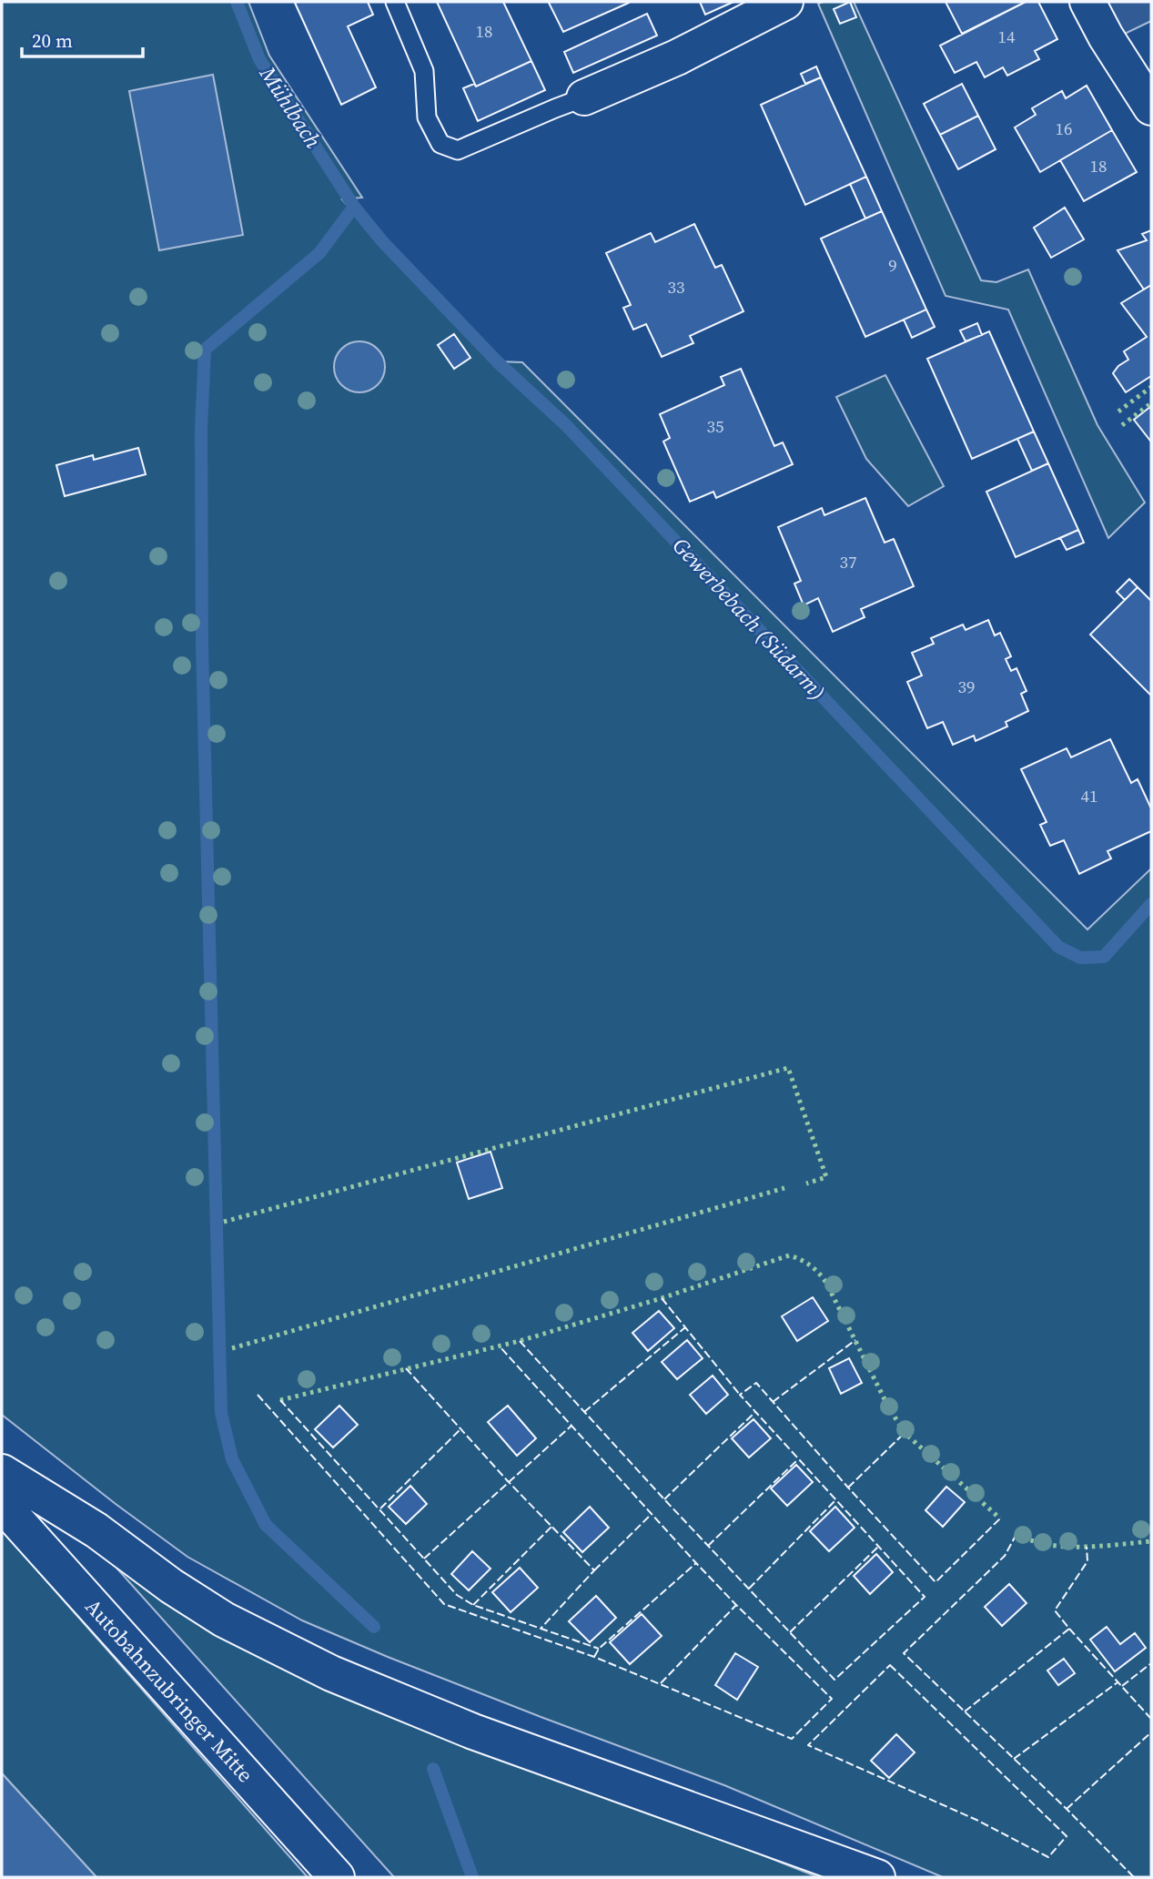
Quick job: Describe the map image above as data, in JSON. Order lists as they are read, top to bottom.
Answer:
{
  "streets": {
    "main road": ["Autobahnzubringer Mitte"]
  },
  "water": ["Mühlbach", "Gewerbebach (Südarm)"],
  "house_numbers": [
    "18",
    "14",
    "16",
    "18",
    "9",
    "33",
    "35",
    "37",
    "39",
    "41"
  ],
  "scale_bar": "20 m"
}
